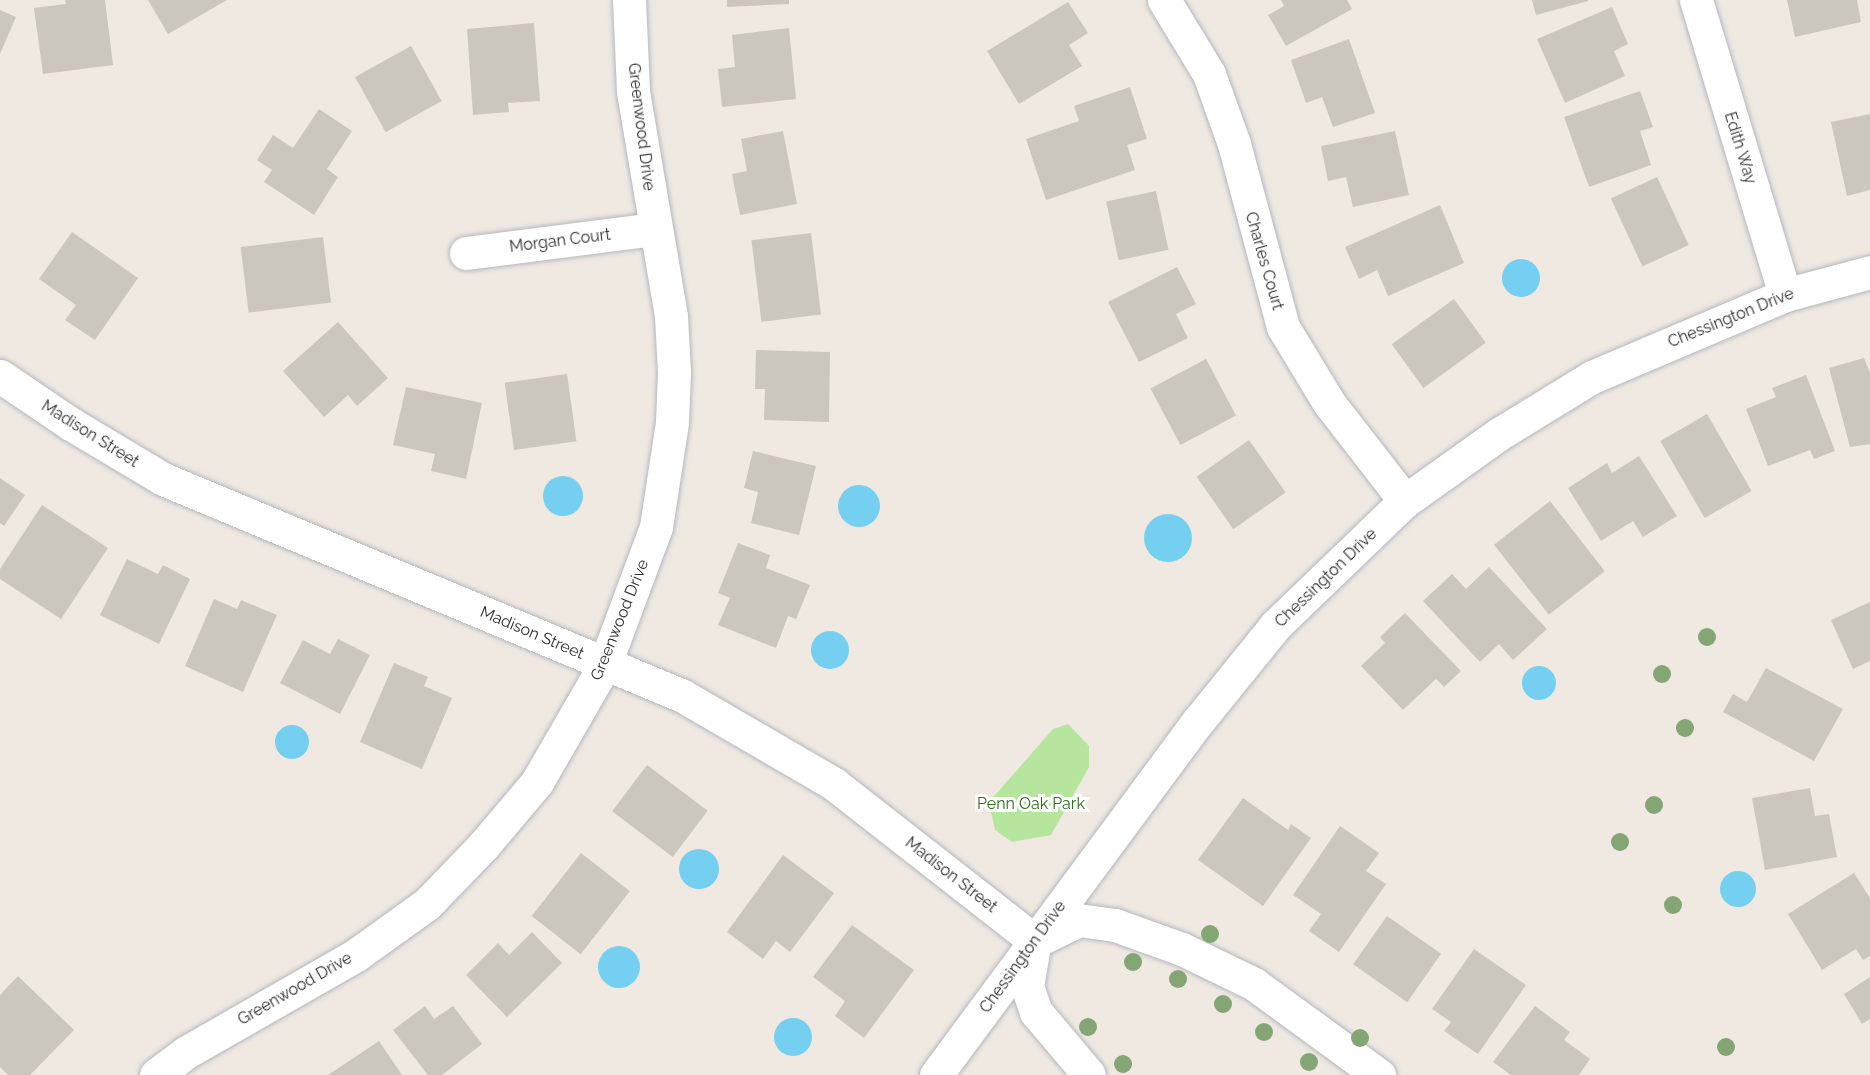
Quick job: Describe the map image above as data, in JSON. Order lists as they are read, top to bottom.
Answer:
{
  "streets": {
    "street": [
      "Greenwood Drive",
      "Edith Way",
      "Morgan Court",
      "Charles Court",
      "Chessington Drive",
      "Madison Street"
    ]
  },
  "crossings": [
    ["Greenwood Drive", "Morgan Court"],
    ["Greenwood Drive", "Madison Street"],
    ["Edith Way", "Chessington Drive"],
    ["Charles Court", "Chessington Drive"],
    ["Chessington Drive", "Madison Street"]
  ],
  "parks": ["Penn Oak Park"]
}
